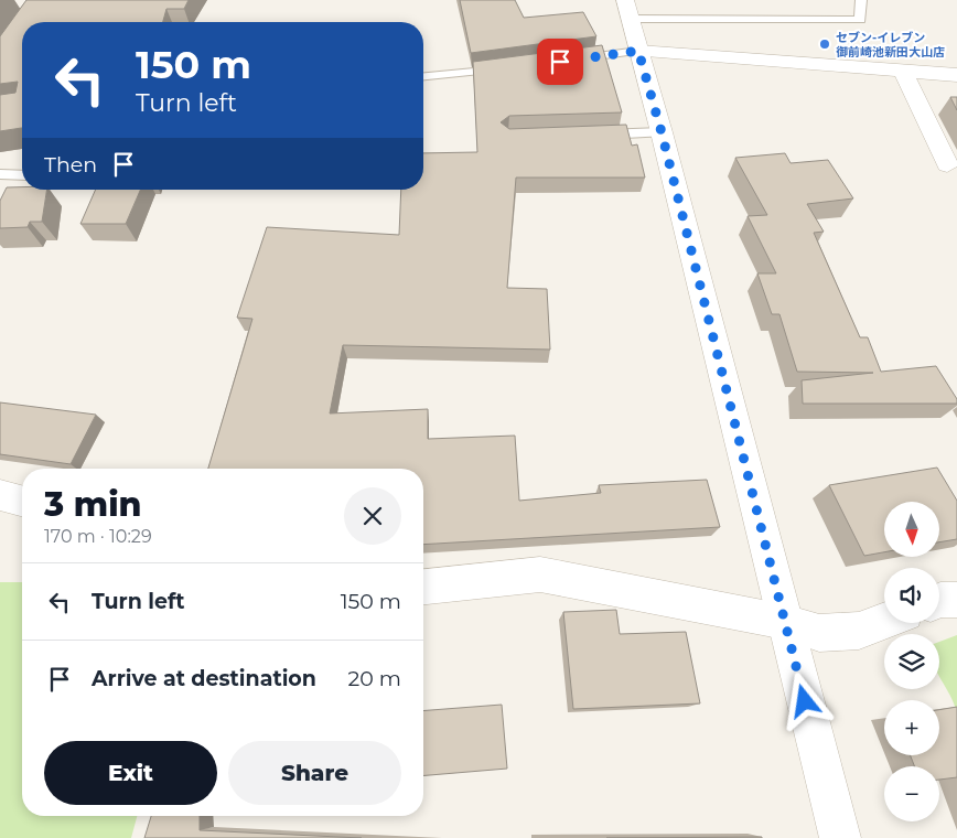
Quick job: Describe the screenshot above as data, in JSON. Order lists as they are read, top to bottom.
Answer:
{
  "places": ["セブン‐イレブン 御前崎池新田大山店"],
  "north": "bottom",
  "page": {
    "turn": ["150 m", "Turn left"],
    "then": "Then",
    "heading": ["3 min", "170 m · 10:29"],
    "map_buttons": ["+", "−"],
    "list": [
      {
        "name": "Turn left",
        "value": "150 m"
      },
      {
        "name": "Arrive at destination",
        "value": "20 m"
      }
    ],
    "buttons": ["Exit", "Share"]
  }
}
